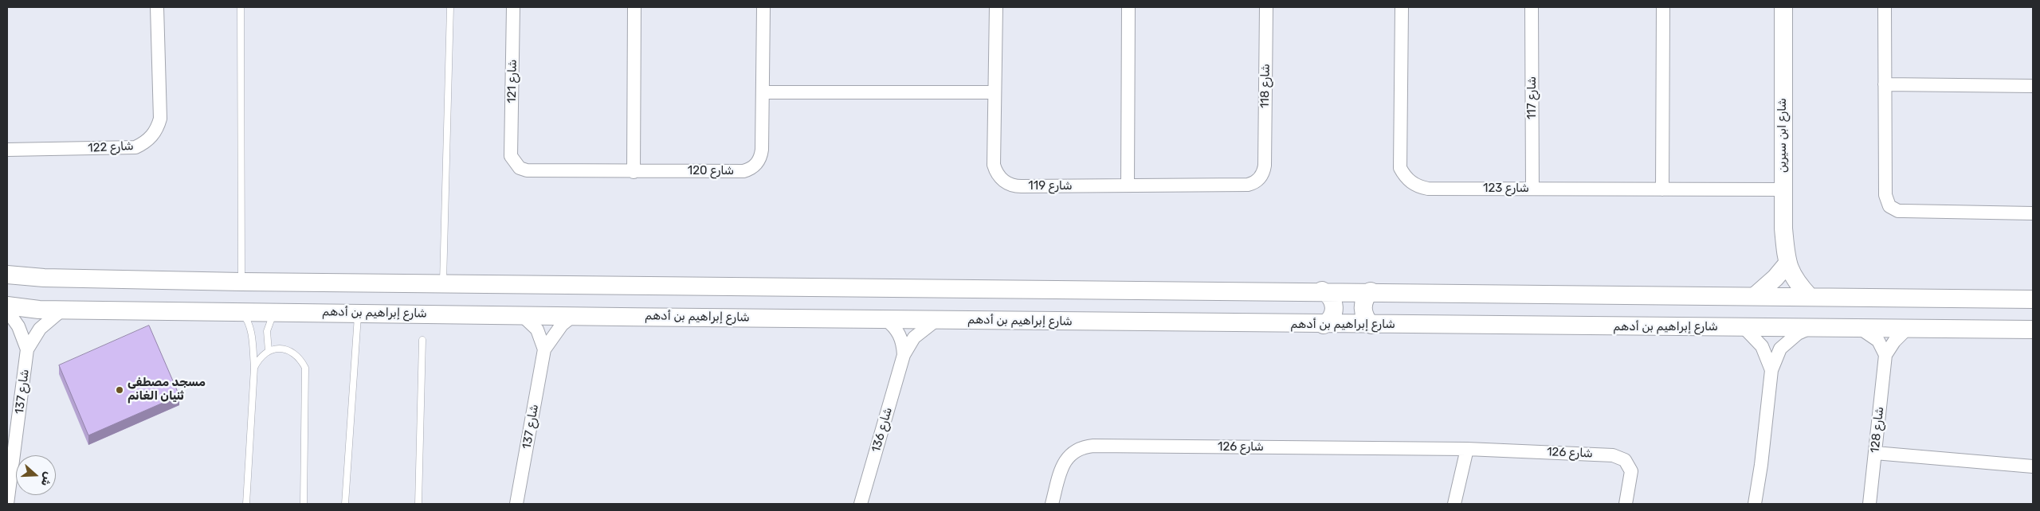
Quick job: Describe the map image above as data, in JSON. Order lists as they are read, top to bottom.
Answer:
{
  "streets": {
    "street": [
      "شارع 121",
      "شارع 118",
      "شارع 117",
      "شارع ابن سيرين",
      "شارع 122",
      "شارع 120",
      "شارع 119",
      "شارع 123",
      "شارع إبراهيم بن أدهم",
      "شارع 137",
      "شارع 136",
      "شارع 128",
      "شارع 126"
    ]
  },
  "crossings": [
    ["شارع 121", "شارع 120"],
    ["شارع 118", "شارع 119"],
    ["شارع 117", "شارع 123"],
    ["شارع ابن سيرين", "شارع 123"],
    ["شارع إبراهيم بن أدهم", "شارع 137"],
    ["شارع إبراهيم بن أدهم", "شارع 136"],
    ["شارع إبراهيم بن أدهم", "شارع 128"]
  ],
  "places": ["مسجد مصطفى ثنيان الغانم"],
  "north": "right"
}
